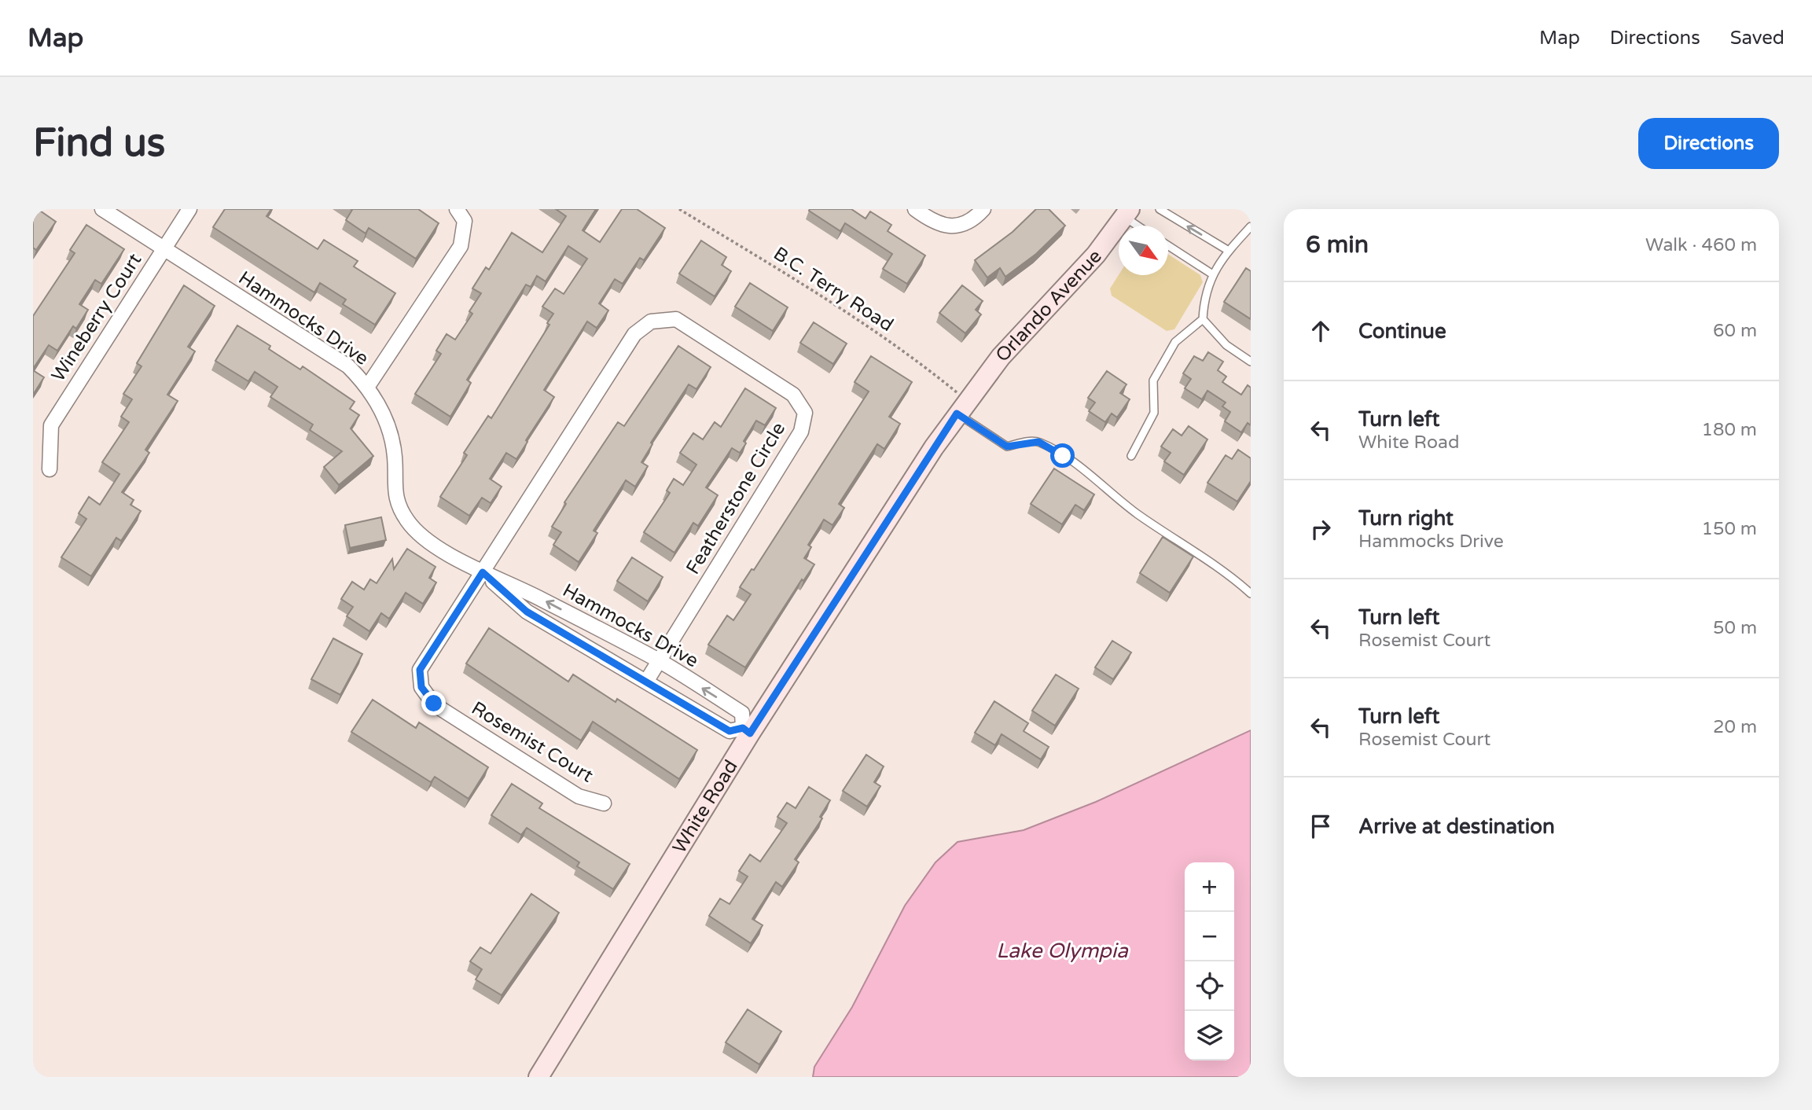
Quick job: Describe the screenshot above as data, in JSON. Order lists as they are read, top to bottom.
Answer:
{
  "streets": {
    "street": [
      "Orlando Avenue",
      "Wineberry Court",
      "Hammocks Drive",
      "Featherstone Circle",
      "Rosemist Court",
      "White Road"
    ],
    "path": ["B.C. Terry Road"]
  },
  "crossings": [
    ["B.C. Terry Road", "Orlando Avenue"],
    ["B.C. Terry Road", "White Road"],
    ["Orlando Avenue", "White Road"],
    ["Wineberry Court", "Hammocks Drive"],
    ["Hammocks Drive", "Featherstone Circle"],
    ["Hammocks Drive", "Rosemist Court"],
    ["Hammocks Drive", "White Road"],
    ["Featherstone Circle", "Rosemist Court"]
  ],
  "water": ["Lake Olympia"],
  "north": "bottom right",
  "page": {
    "header": "Map",
    "nav": ["Map", "Directions", "Saved"],
    "buttons": "Directions",
    "title": "Find us",
    "heading": ["6 min", "Walk · 460 m"],
    "list": [
      ["Continue", "60 m"],
      ["Turn left", "White Road", "180 m"],
      ["Turn right", "Hammocks Drive", "150 m"],
      ["Turn left", "Rosemist Court", "50 m"],
      ["Turn left", "Rosemist Court", "20 m"],
      "Arrive at destination"
    ],
    "map_buttons": ["+", "−"]
  }
}
